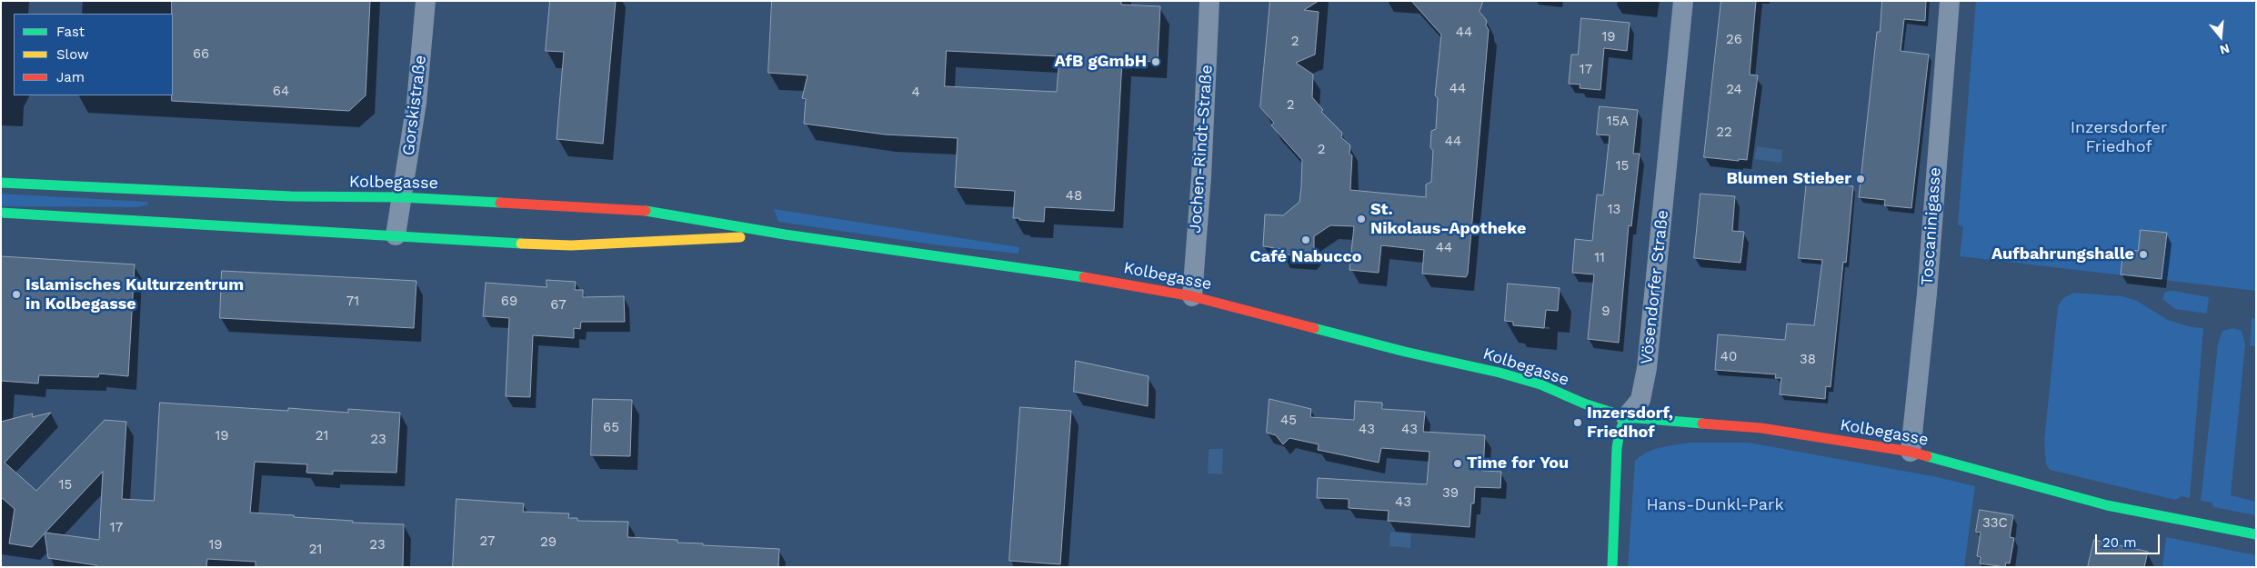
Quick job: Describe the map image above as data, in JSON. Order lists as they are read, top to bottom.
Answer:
{
  "streets": {
    "main road": ["Kolbegasse", "Vösendorfer Straße"],
    "street": ["Gorskistraße", "Jochen-Rindt-Straße", "Toscaninigasse"]
  },
  "crossings": [
    ["Gorskistraße", "Kolbegasse"],
    ["Jochen-Rindt-Straße", "Kolbegasse"],
    ["Kolbegasse", "Toscaninigasse"],
    ["Kolbegasse", "Vösendorfer Straße"]
  ],
  "parks": ["Inzersdorfer Friedhof", "Hans-Dunkl-Park"],
  "places": [
    "AfB gGmbH",
    "Blumen Stieber",
    "St. Nikolaus-Apotheke",
    "Café Nabucco",
    "Aufbahrungshalle",
    "Islamisches Kulturzentrum in Kolbegasse",
    "Inzersdorf, Friedhof",
    "Time for You"
  ],
  "house_numbers": [
    "44",
    "19",
    "26",
    "2",
    "66",
    "17",
    "44",
    "24",
    "64",
    "4",
    "2",
    "15A",
    "22",
    "44",
    "2",
    "15",
    "48",
    "13",
    "44",
    "11",
    "71",
    "69",
    "67",
    "9",
    "40",
    "38",
    "45",
    "65",
    "43",
    "43",
    "19",
    "21",
    "23",
    "15",
    "39",
    "43",
    "33C",
    "17",
    "27",
    "29",
    "19",
    "23",
    "21"
  ],
  "legend": ["Fast", "Slow", "Jam"],
  "scale_bar": "20 m",
  "north": "bottom"
}
